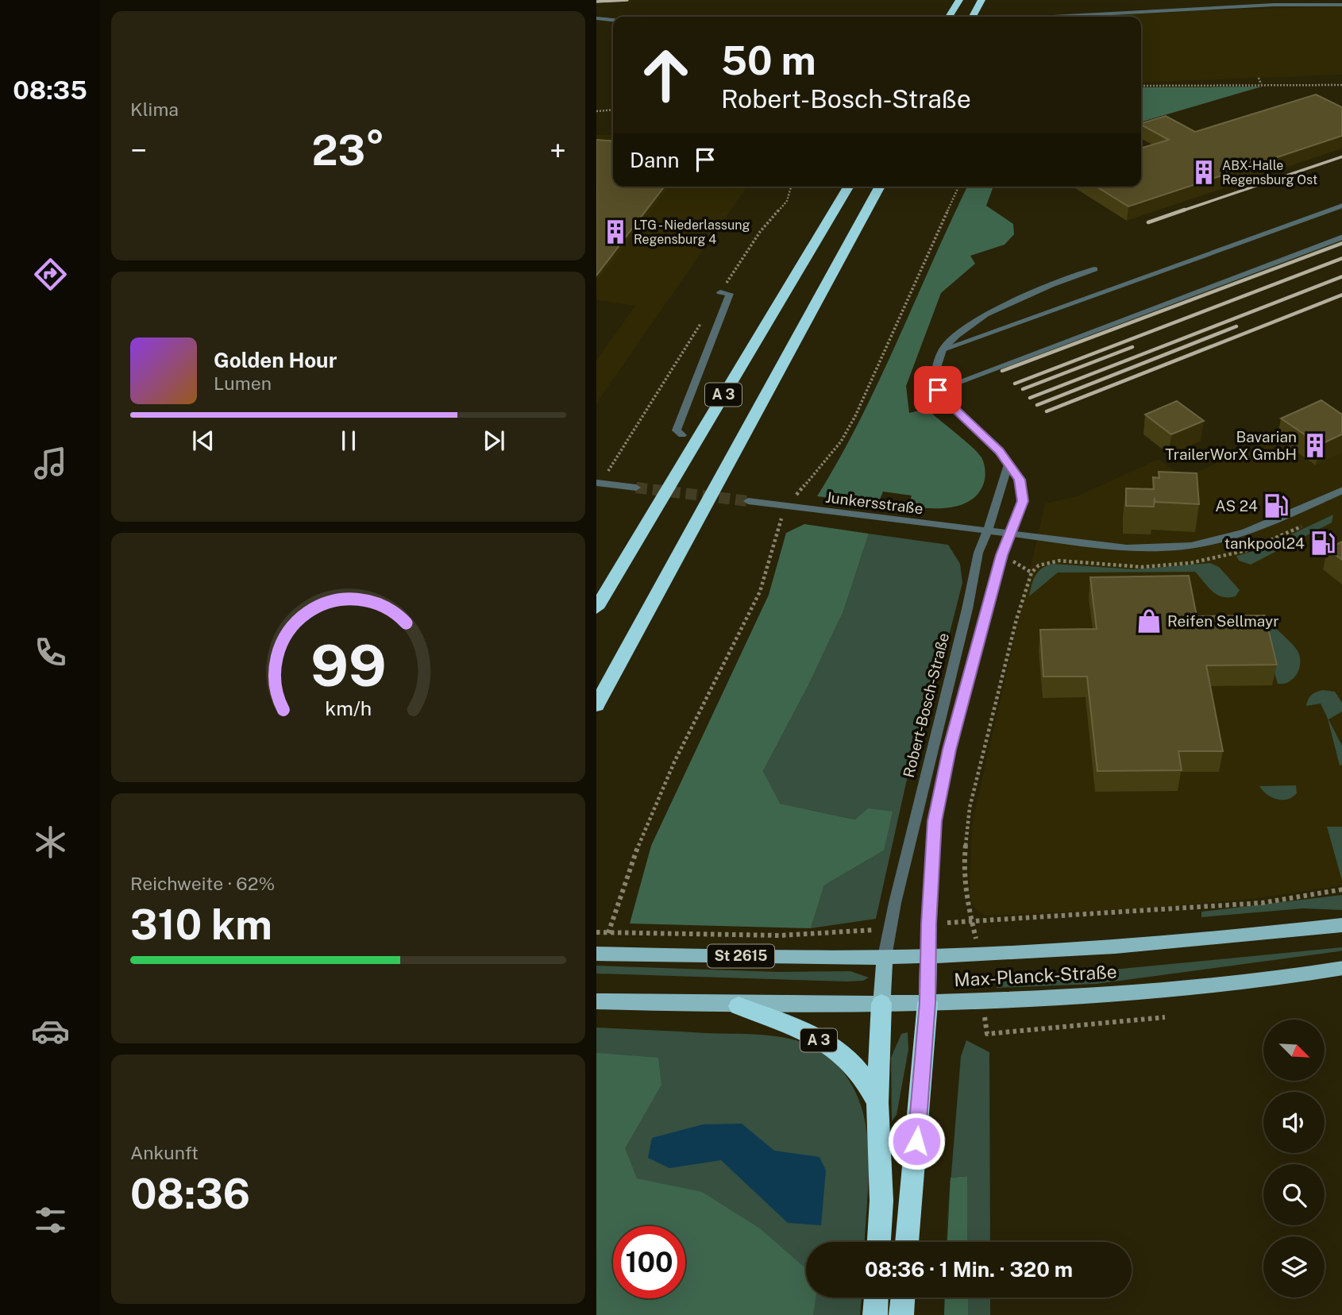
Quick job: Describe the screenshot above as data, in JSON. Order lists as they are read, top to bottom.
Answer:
{
  "streets": {
    "highway": ["A 3"],
    "main road": ["St 2615", "Max-Planck-Straße"],
    "street": ["Junkersstraße", "Robert-Bosch-Straße"]
  },
  "crossings": [
    ["A 3", "Max-Planck-Straße"],
    ["Junkersstraße", "Robert-Bosch-Straße"],
    ["Robert-Bosch-Straße", "Max-Planck-Straße"]
  ],
  "places": {
    "building": ["ABX-Halle Regensburg Ost", "LTG - Niederlassung Regensburg 4", "Bavarian TrailerWorX GmbH"],
    "fuel station": ["AS 24", "tankpool24"],
    "shop": ["Reifen Sellmayr"]
  },
  "north": "bottom right",
  "page": {
    "tabs": "08:35",
    "tile": [
      "Klima",
      ["Reichweite · 62%", "310 km"],
      ["Ankunft", "08:36"]
    ],
    "turn": ["50 m", "Robert-Bosch-Straße"],
    "heat": ["−", "23°", "+"],
    "then": "Dann",
    "song": ["Golden Hour", "Lumen"],
    "limit": "100",
    "trip": "08:36 · 1 Min. · 320 m",
    "gauge": ["99", "km/h"]
  }
}
